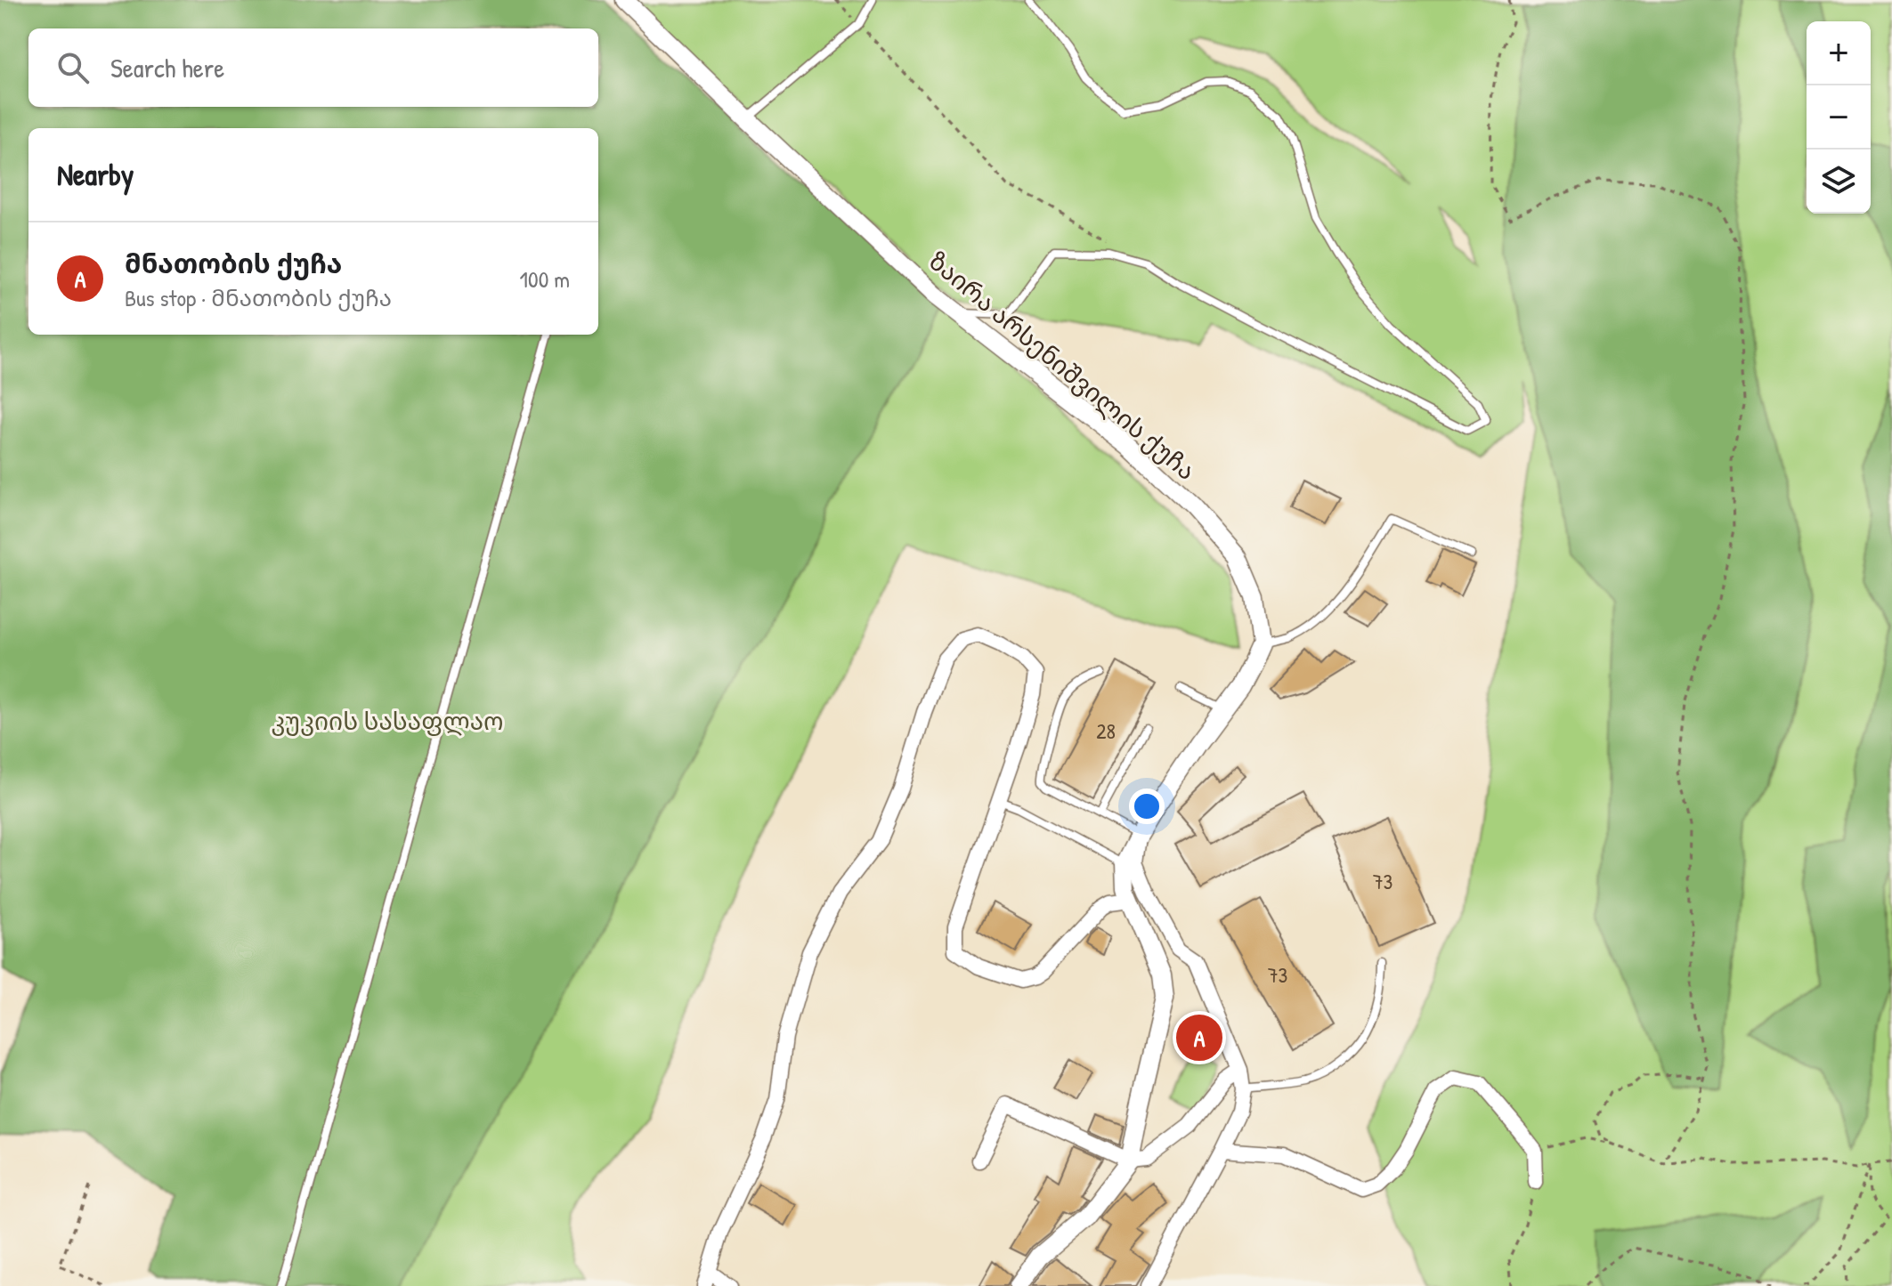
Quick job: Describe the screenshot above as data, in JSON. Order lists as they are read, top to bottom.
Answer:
{
  "streets": {
    "street": ["ზაირა არსენიშვილის ქუჩა"]
  },
  "parks": ["კუკიის სასაფლაო"],
  "house_numbers": ["28", "73", "73"],
  "page": {
    "map_buttons": ["+", "−"],
    "search": "Search here",
    "heading": "Nearby",
    "list": [
      {
        "mark": "A",
        "name": "მნათობის ქუჩა",
        "note": "Bus stop · მნათობის ქუჩა",
        "value": "100 m"
      }
    ],
    "pins": "A"
  }
}
